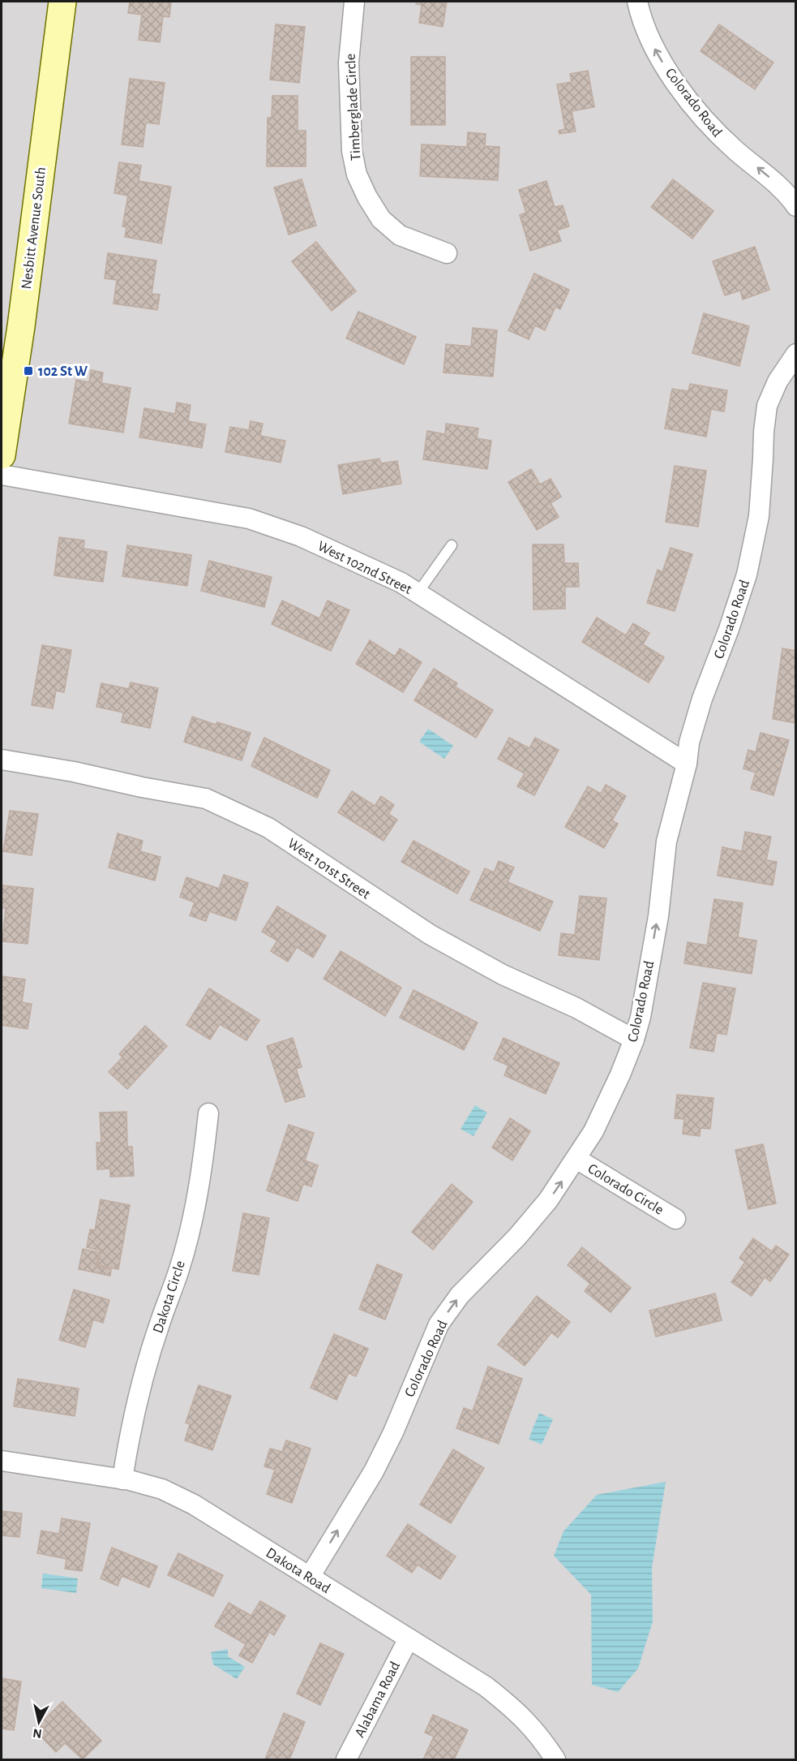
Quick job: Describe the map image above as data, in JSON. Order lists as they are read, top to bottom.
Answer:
{
  "streets": {
    "street": [
      "Colorado Road",
      "Timberglade Circle",
      "Nesbitt Avenue South",
      "West 102nd Street",
      "West 101st Street",
      "Colorado Circle",
      "Dakota Circle",
      "Dakota Road",
      "Alabama Road"
    ]
  },
  "crossings": [
    ["Colorado Road", "West 102nd Street"],
    ["Colorado Road", "West 101st Street"],
    ["Colorado Road", "Colorado Circle"],
    ["Colorado Road", "Dakota Road"],
    ["Dakota Circle", "Dakota Road"],
    ["Dakota Road", "Alabama Road"]
  ],
  "one_way": ["Colorado Road"],
  "places": {
    "transit": ["102 St W"]
  },
  "north": "bottom"
}
